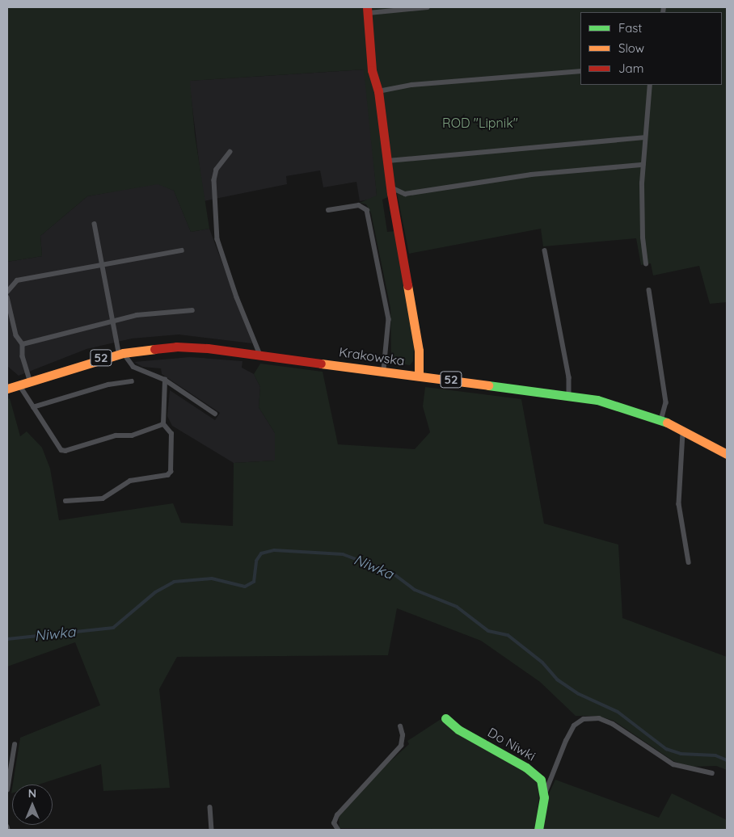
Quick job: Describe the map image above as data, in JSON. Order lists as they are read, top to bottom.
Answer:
{
  "streets": {
    "main road": ["Krakowska", "52", "Do Niwki"]
  },
  "water": ["Niwka"],
  "parks": ["ROD \"Lipnik\""],
  "legend": ["Fast", "Slow", "Jam"],
  "north": "top"
}
